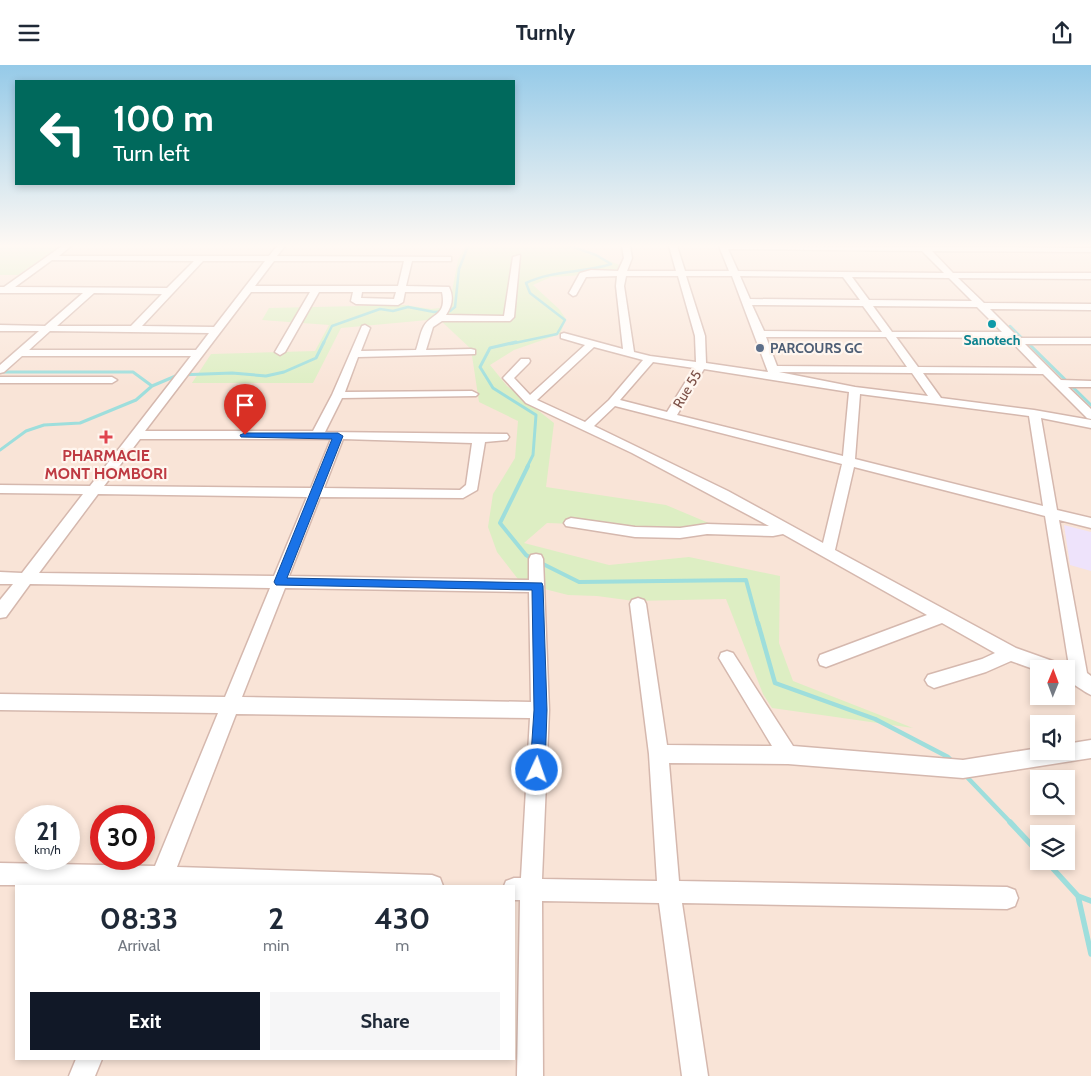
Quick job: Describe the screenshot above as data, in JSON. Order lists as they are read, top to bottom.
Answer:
{
  "streets": {
    "street": ["Rue 55"]
  },
  "places": {
    "other": ["Sanotech", "PARCOURS GC"],
    "health": ["PHARMACIE MONT HOMBORI"]
  },
  "north": "top",
  "page": {
    "header": "Turnly",
    "turn": ["100 m", "Turn left"],
    "speed": "21 km/h",
    "limit": "30",
    "eta": [
      "08:33",
      "Arrival",
      "2",
      "min",
      "430",
      "m"
    ],
    "buttons": ["Exit", "Share"]
  }
}
